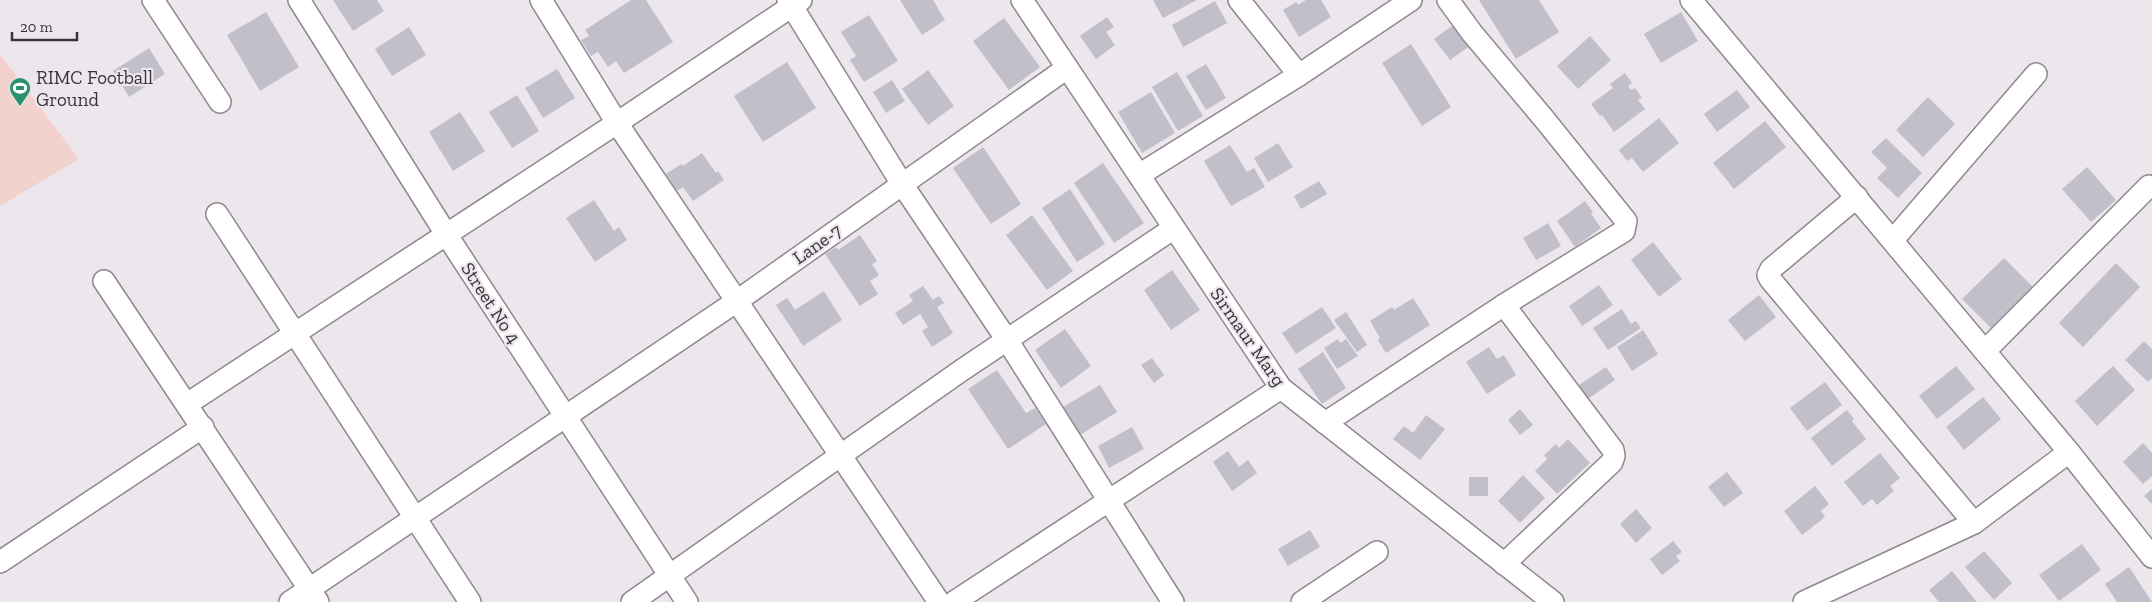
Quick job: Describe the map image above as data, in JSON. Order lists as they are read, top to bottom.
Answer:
{
  "streets": {
    "street": ["Lane-7", "Street No 4", "Sirmaur Marg"]
  },
  "crossings": [
    ["Lane-7", "Street No 4"],
    ["Lane-7", "Sirmaur Marg"]
  ],
  "places": {
    "sports": ["RIMC Football Ground"]
  },
  "scale_bar": "20 m"
}
